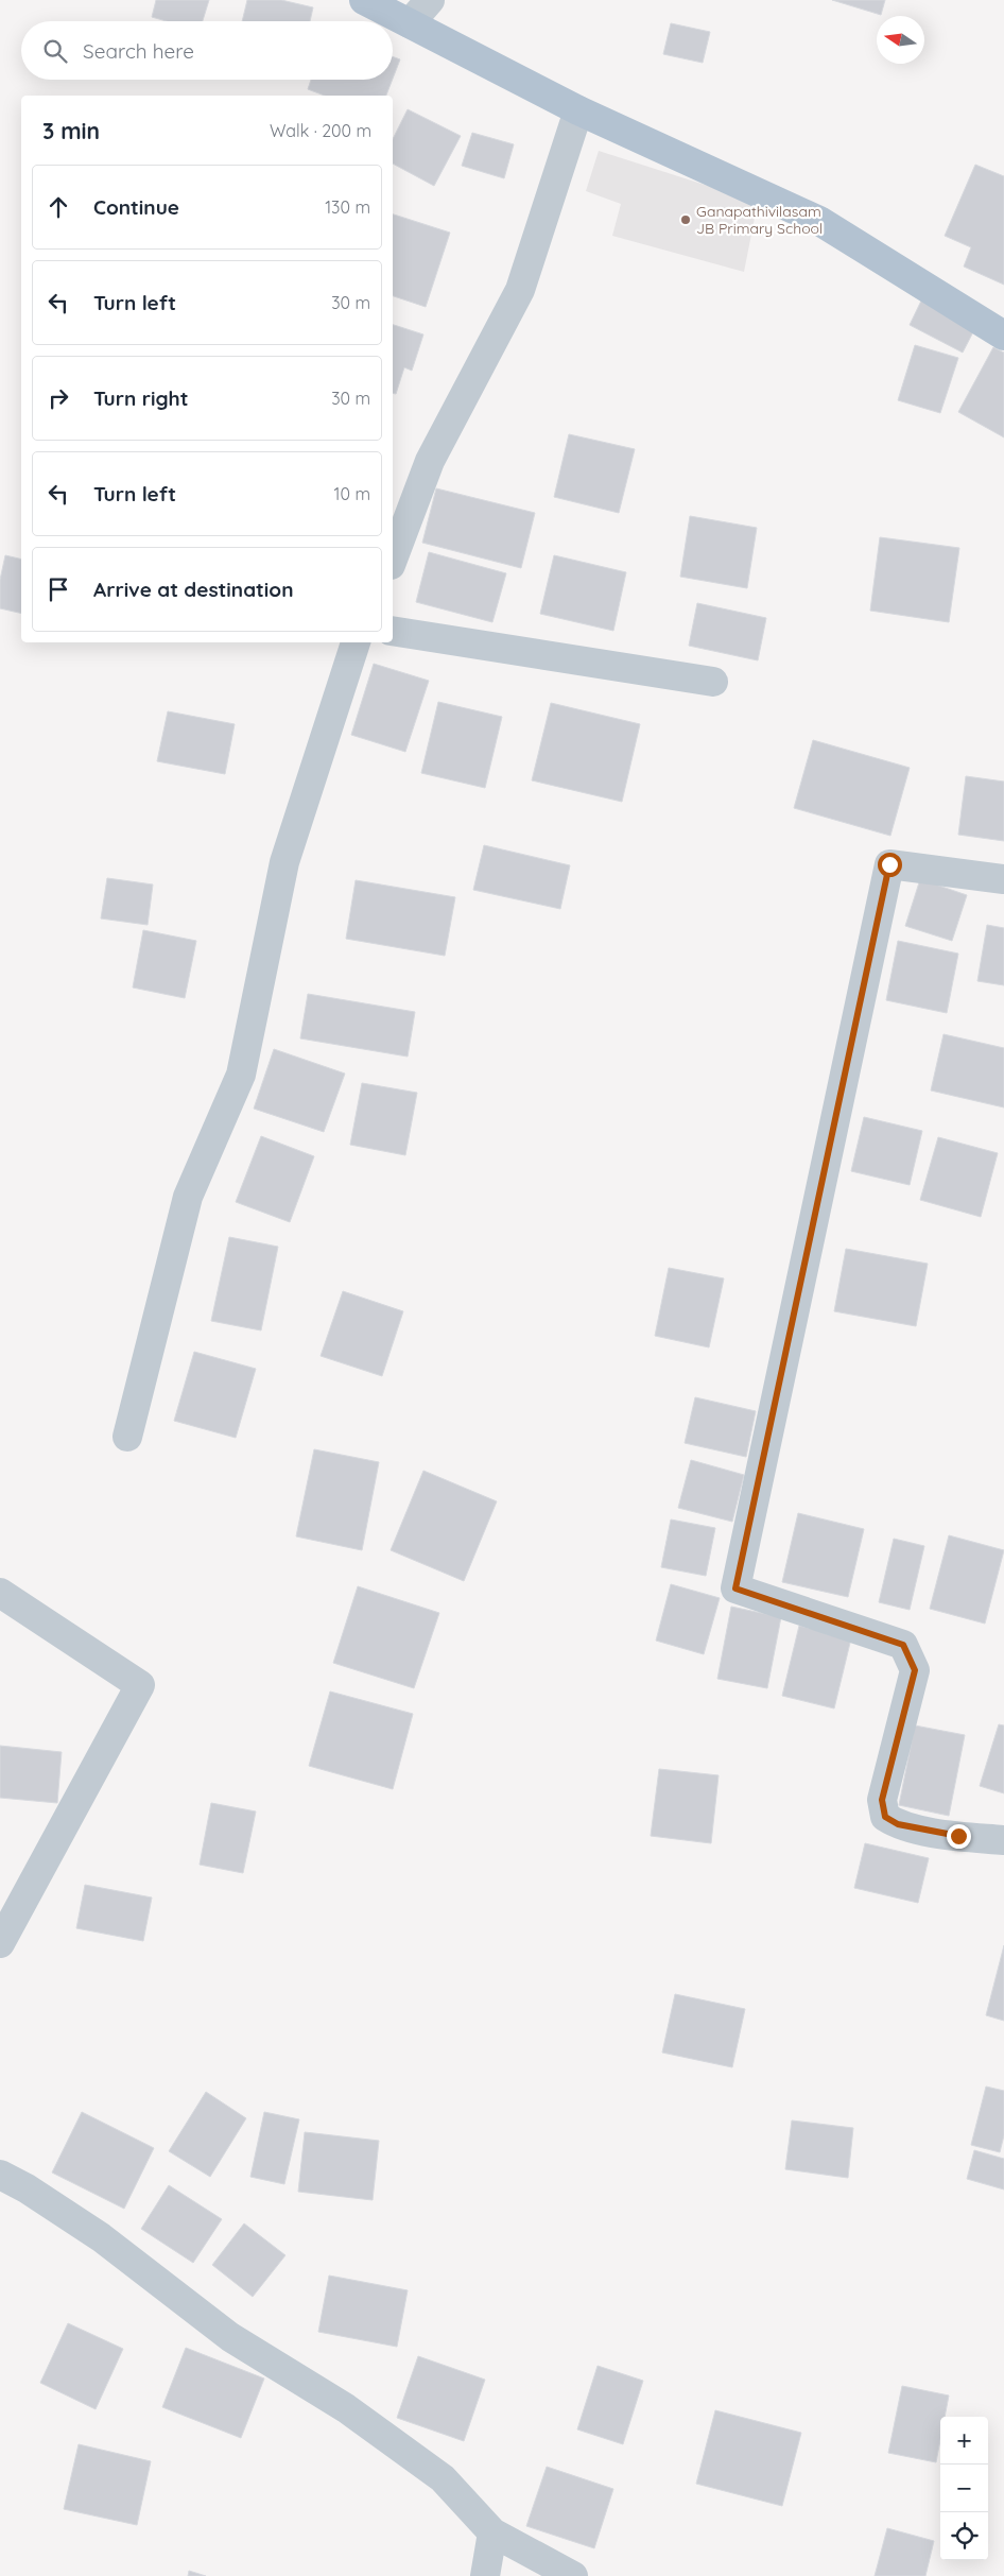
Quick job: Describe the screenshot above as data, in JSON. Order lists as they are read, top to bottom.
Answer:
{
  "places": ["Ganapathivilasam JB Primary School"],
  "north": "left",
  "page": {
    "search": "Search here",
    "heading": ["3 min", "Walk · 200 m"],
    "list": [
      ["Continue", "130 m"],
      ["Turn left", "30 m"],
      ["Turn right", "30 m"],
      ["Turn left", "10 m"],
      "Arrive at destination"
    ],
    "map_buttons": ["+", "−"]
  }
}
